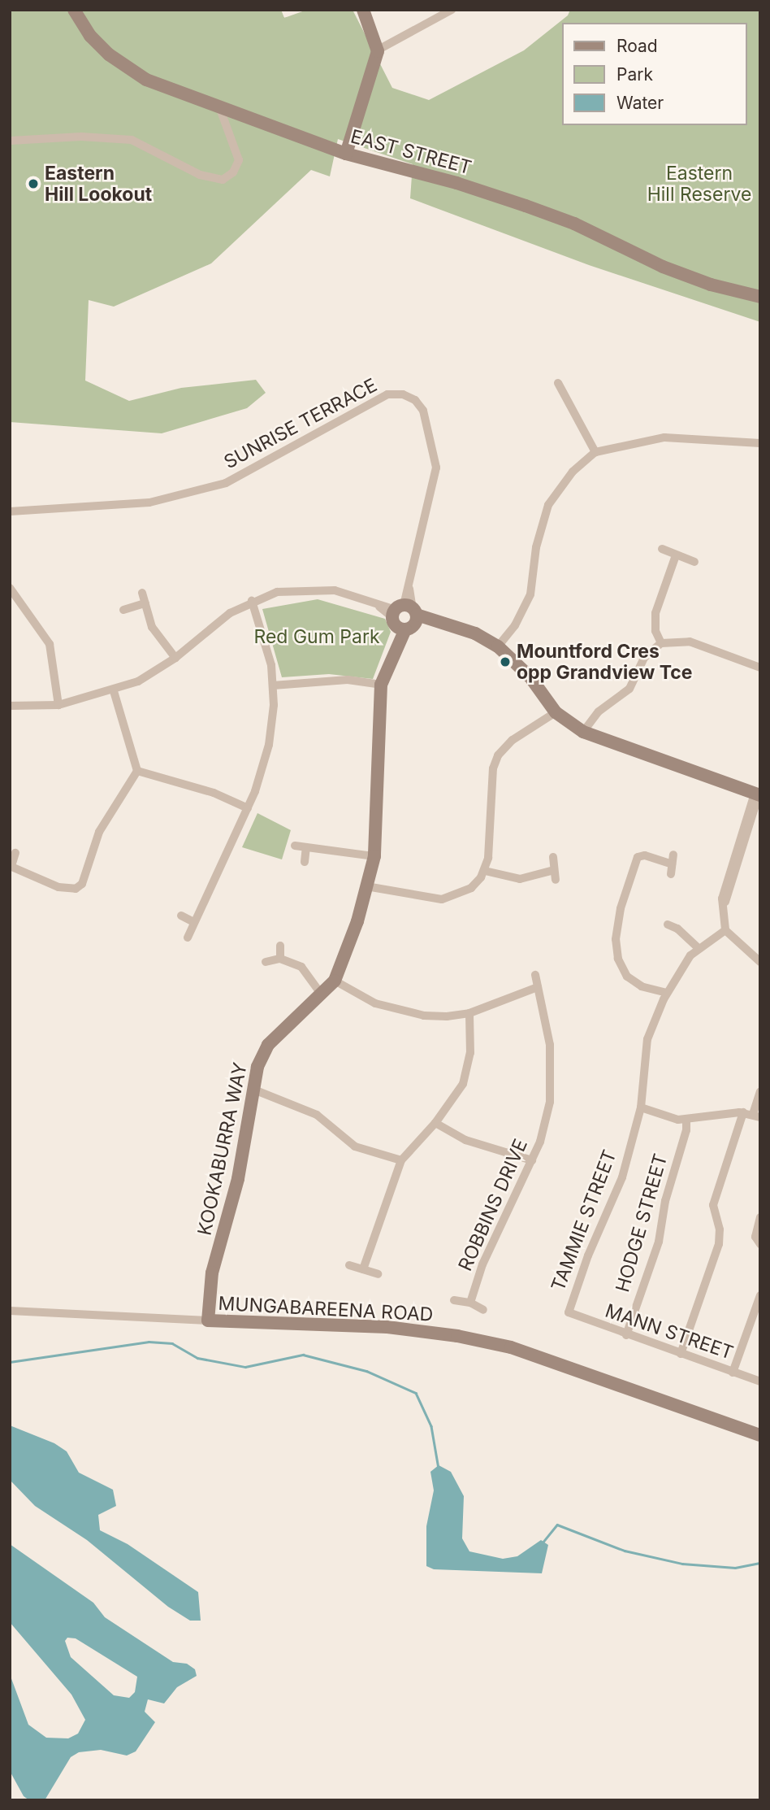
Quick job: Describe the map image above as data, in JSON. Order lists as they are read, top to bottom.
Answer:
{
  "streets": {
    "street": [
      "EAST STREET",
      "SUNRISE TERRACE",
      "KOOKABURRA WAY",
      "ROBBINS DRIVE",
      "TAMMIE STREET",
      "HODGE STREET",
      "MUNGABAREENA ROAD",
      "MANN STREET"
    ]
  },
  "crossings": [
    ["SUNRISE TERRACE", "KOOKABURRA WAY"],
    ["KOOKABURRA WAY", "MUNGABAREENA ROAD"],
    ["TAMMIE STREET", "MANN STREET"],
    ["HODGE STREET", "MANN STREET"]
  ],
  "parks": ["Eastern Hill Reserve", "Red Gum Park"],
  "places": ["Eastern Hill Lookout", "Mountford Cres opp Grandview Tce"],
  "legend": ["Road", "Park", "Water"]
}
